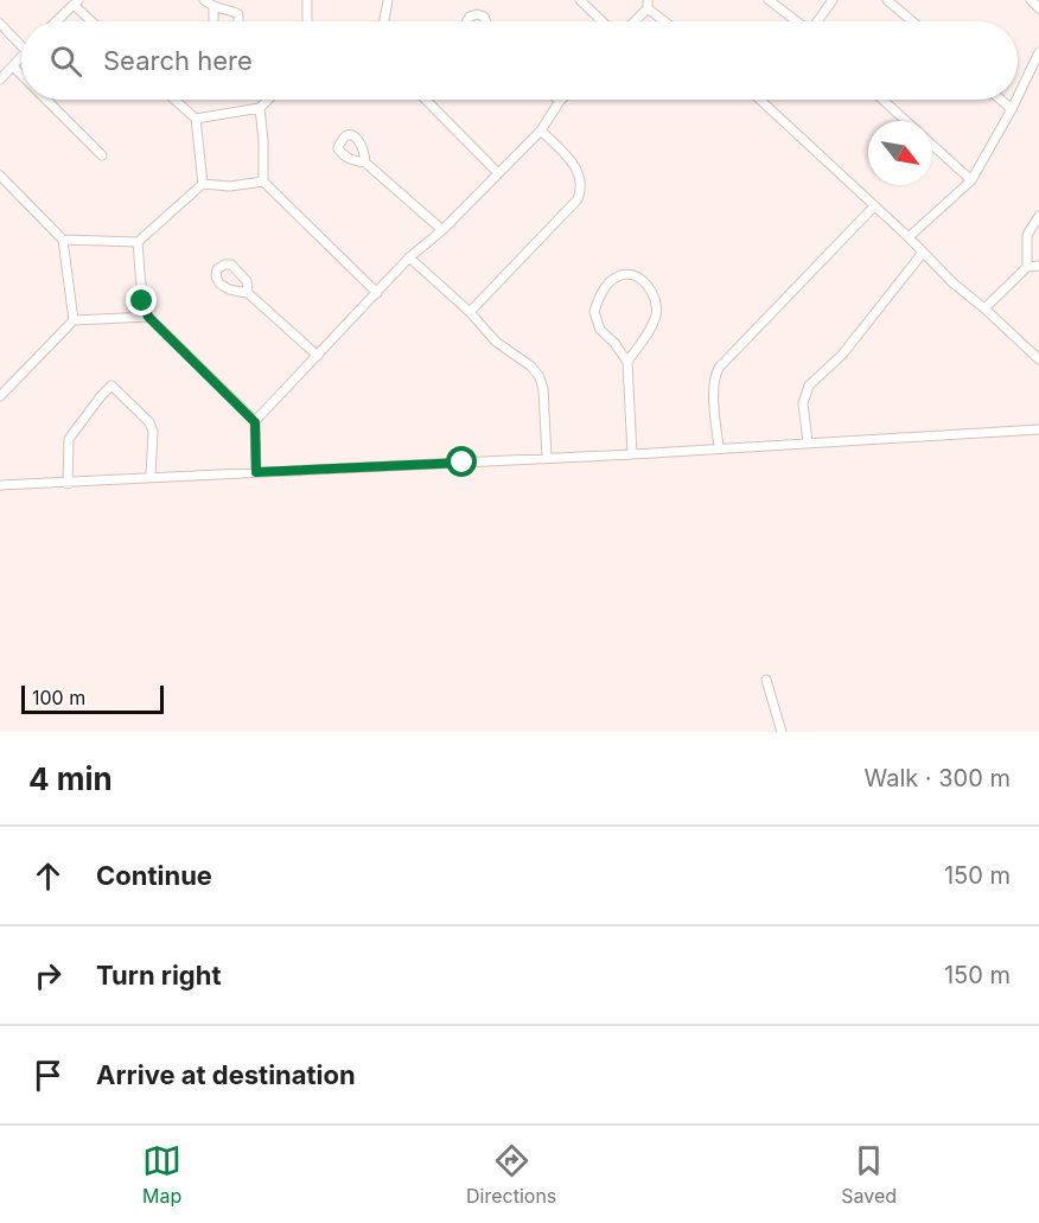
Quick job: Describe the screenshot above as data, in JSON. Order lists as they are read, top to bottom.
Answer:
{
  "scale_bar": "100 m",
  "north": "bottom right",
  "page": {
    "search": "Search here",
    "scale": "100 m",
    "heading": ["4 min", "Walk · 300 m"],
    "list": [
      ["Continue", "150 m"],
      ["Turn right", "150 m"],
      "Arrive at destination"
    ],
    "nav": ["Map", "Directions", "Saved"]
  }
}
